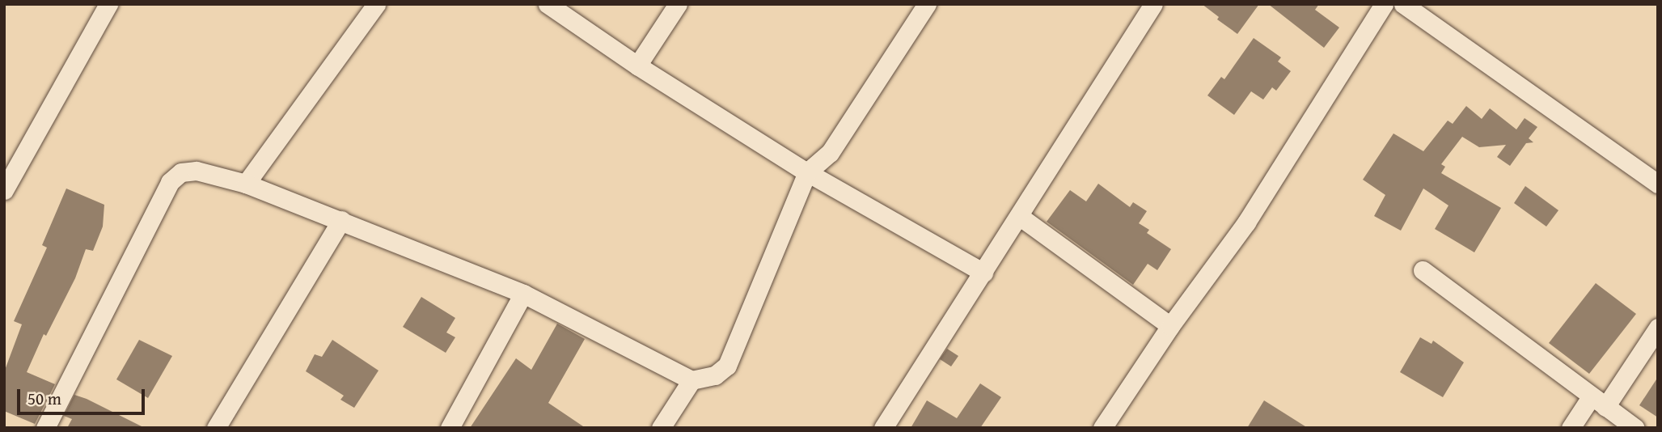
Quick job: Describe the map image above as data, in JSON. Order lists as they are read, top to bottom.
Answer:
{
  "scale_bar": "50 m"
}
